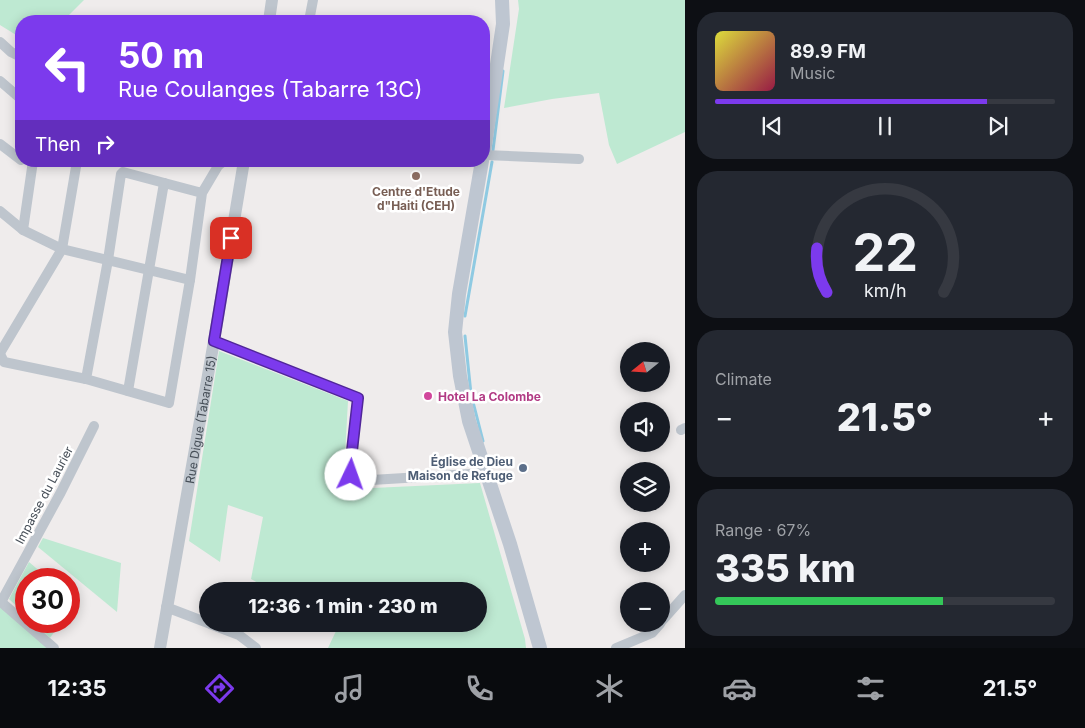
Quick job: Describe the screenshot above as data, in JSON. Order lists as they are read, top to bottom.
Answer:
{
  "streets": {
    "street": ["Rue Digue (Tabarre 15)", "Impasse du Laurier"]
  },
  "places": ["Centre d'Etude d\"Haiti (CEH)", "Hotel La Colombe", "Église de Dieu Maison de Refuge"],
  "north": "left",
  "page": {
    "turn": ["50 m", "Rue Coulanges (Tabarre 13C)"],
    "song": ["89.9 FM", "Music"],
    "then": "Then",
    "tile": [
      "Climate",
      ["Range · 67%", "335 km"]
    ],
    "map_buttons": ["+", "−"],
    "heat": ["−", "21.5°", "+"],
    "limit": "30",
    "trip": "12:36 · 1 min · 230 m",
    "tabs": ["12:35", "21.5°"],
    "gauge": ["22", "km/h"]
  }
}
